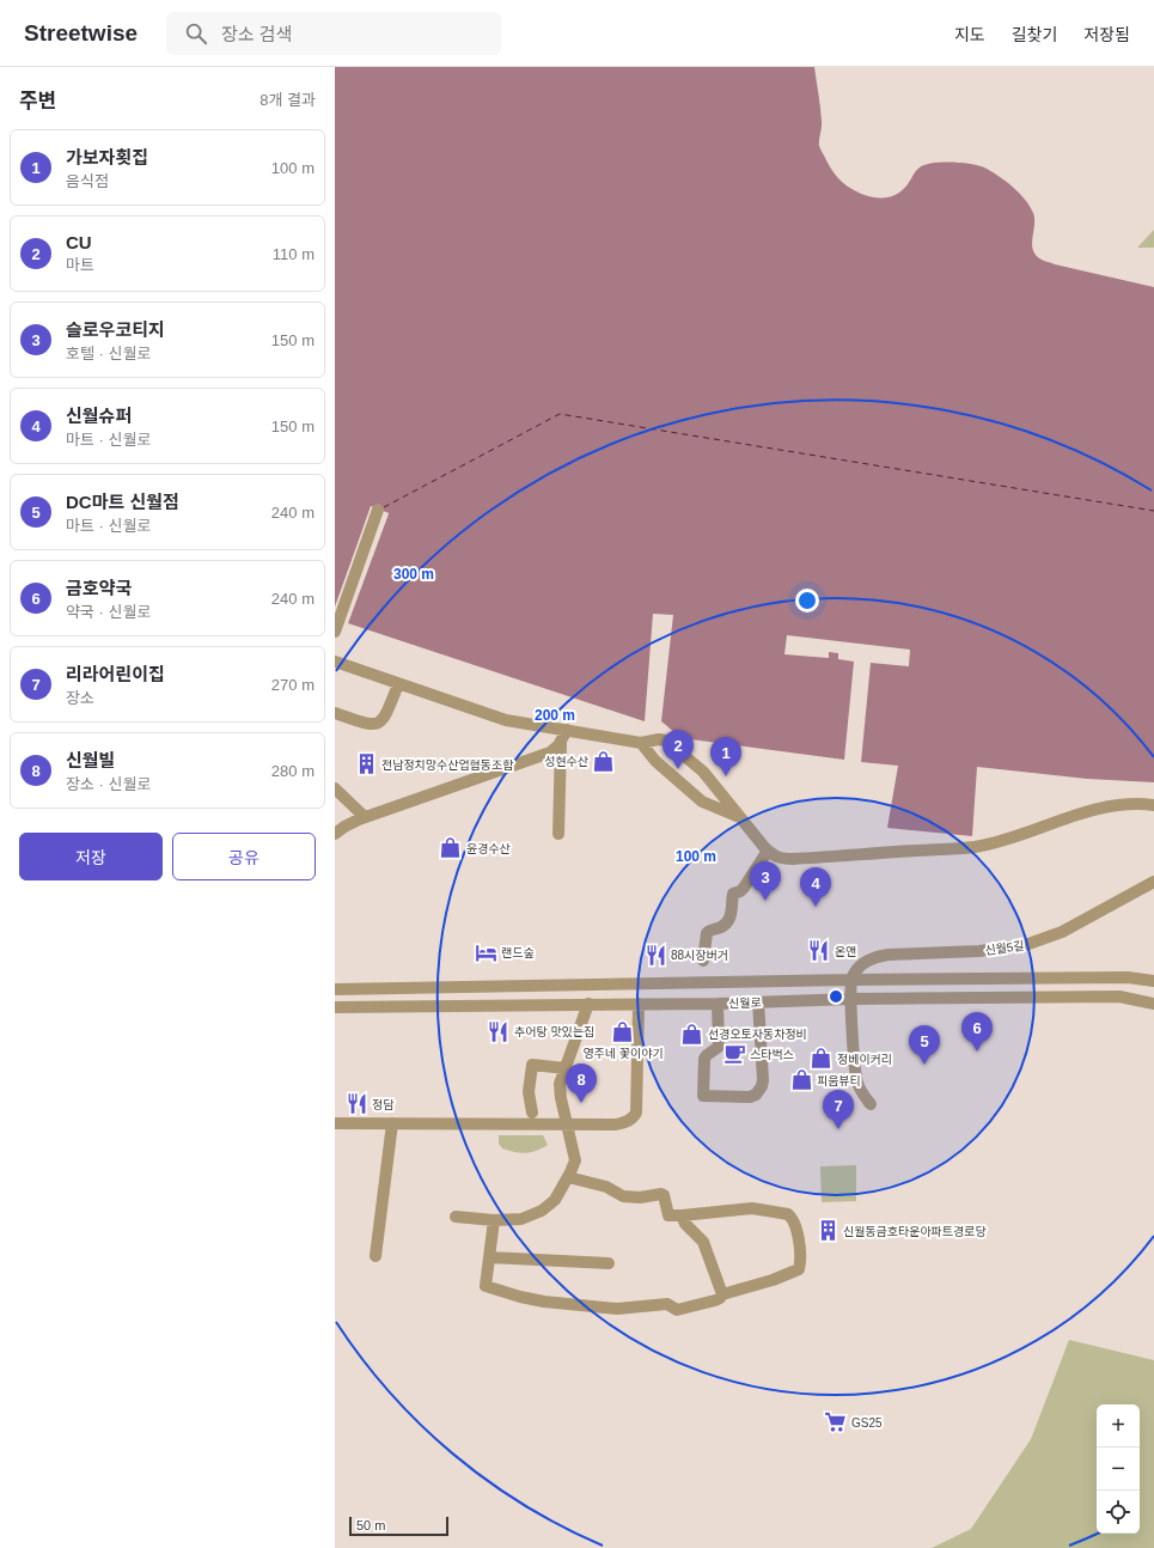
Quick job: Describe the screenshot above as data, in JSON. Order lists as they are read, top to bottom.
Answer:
{
  "streets": {
    "street": ["신월5길", "신월로"]
  },
  "crossings": [
    ["신월5길", "신월로"]
  ],
  "places": {
    "shop": [
      "성현수산",
      "윤경수산",
      "영주네 꽃이야기",
      "선경오토자동차정비",
      "정베이커리",
      "피움뷰티"
    ],
    "building": ["전남정치망수산업협동조합", "신월동금호타운아파트경로당"],
    "restaurant": [
      "온앤",
      "88시장버거",
      "추어탕 맛있는집",
      "정담"
    ],
    "hotel": ["랜드숲"],
    "cafe": ["스타벅스"],
    "supermarket": ["GS25"]
  },
  "scale_bar": "50 m",
  "page": {
    "header": "Streetwise",
    "search": "장소 검색",
    "nav": ["지도", "길찾기", "저장됨"],
    "heading": ["주변", "8개 결과"],
    "list": [
      {
        "mark": "1",
        "name": "가보자횟집",
        "note": "음식점",
        "value": "100 m"
      },
      {
        "mark": "2",
        "name": "CU",
        "note": "마트",
        "value": "110 m"
      },
      {
        "mark": "3",
        "name": "슬로우코티지",
        "note": "호텔 · 신월로",
        "value": "150 m"
      },
      {
        "mark": "4",
        "name": "신월슈퍼",
        "note": "마트 · 신월로",
        "value": "150 m"
      },
      {
        "mark": "5",
        "name": "DC마트 신월점",
        "note": "마트 · 신월로",
        "value": "240 m"
      },
      {
        "mark": "6",
        "name": "금호약국",
        "note": "약국 · 신월로",
        "value": "240 m"
      },
      {
        "mark": "7",
        "name": "리라어린이집",
        "note": "장소",
        "value": "270 m"
      },
      {
        "mark": "8",
        "name": "신월빌",
        "note": "장소 · 신월로",
        "value": "280 m"
      }
    ],
    "pins": [
      "2",
      "1",
      "3",
      "4",
      "6",
      "5",
      "8",
      "7"
    ],
    "buttons": ["저장", "공유"],
    "map_buttons": ["+", "−"],
    "scale": "50 m"
  },
  "rings": ["300 m", "200 m", "100 m"]
}
